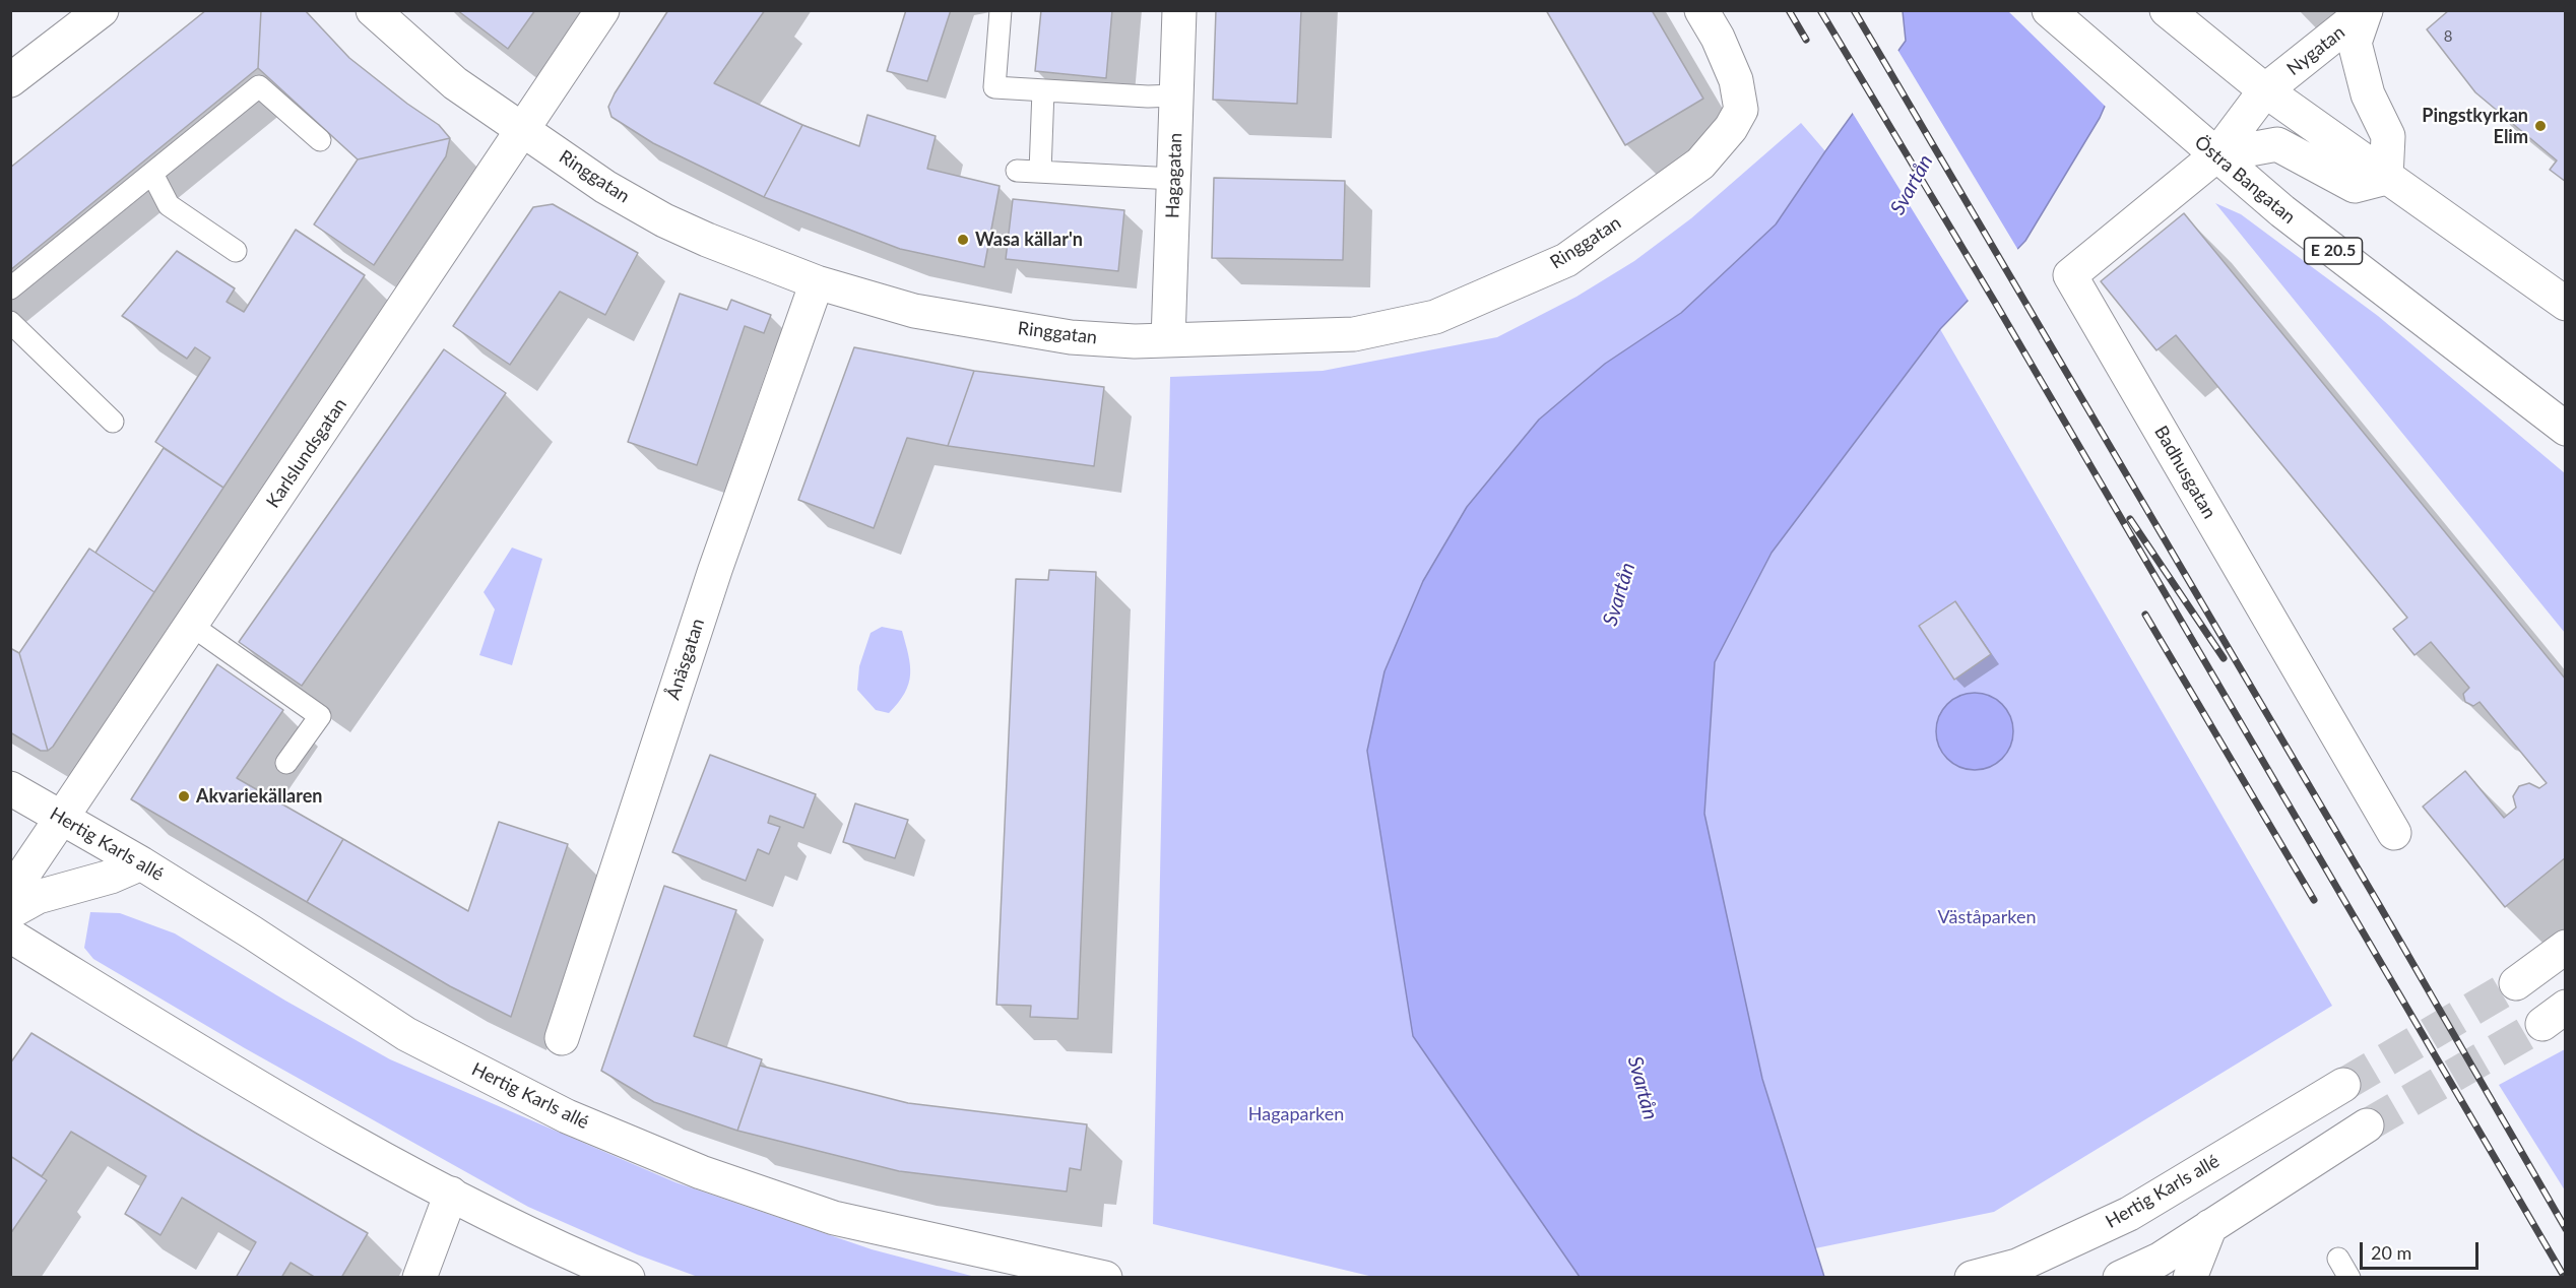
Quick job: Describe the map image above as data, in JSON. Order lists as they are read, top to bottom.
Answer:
{
  "streets": {
    "street": [
      "Nygatan",
      "Hagagatan",
      "Ringgatan",
      "Östra Bangatan",
      "E 20.5",
      "Karlslundsgatan",
      "Badhusgatan",
      "Ånäsgatan",
      "Hertig Karls allé"
    ]
  },
  "crossings": [
    ["Nygatan", "Östra Bangatan"],
    ["Nygatan", "Badhusgatan"],
    ["Hagagatan", "Ringgatan"],
    ["Ringgatan", "Karlslundsgatan"],
    ["Ringgatan", "Ånäsgatan"],
    ["Östra Bangatan", "Badhusgatan"],
    ["Karlslundsgatan", "Hertig Karls allé"]
  ],
  "water": ["Svartån"],
  "parks": ["Väståparken", "Hagaparken"],
  "places": ["Pingstkyrkan Elim", "Wasa källar'n", "Akvariekällaren"],
  "house_numbers": ["8"],
  "scale_bar": "20 m"
}
